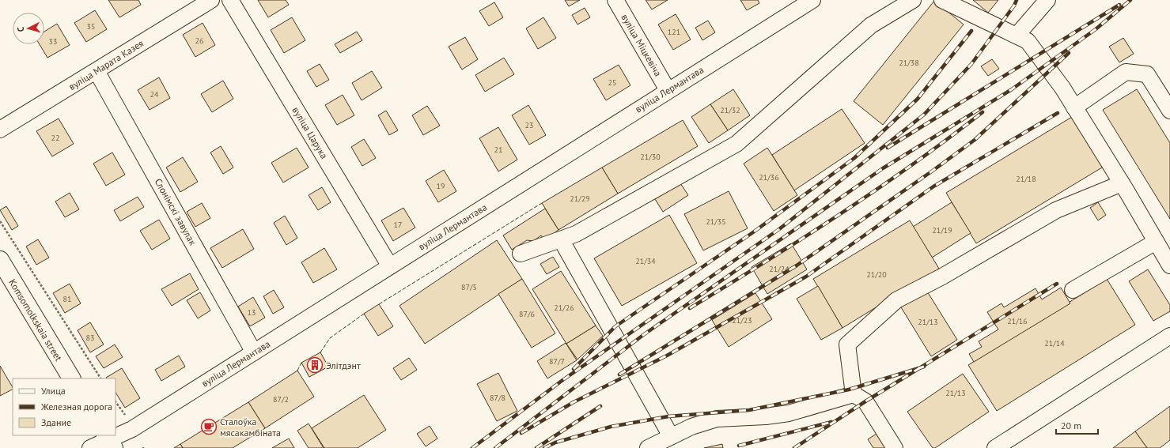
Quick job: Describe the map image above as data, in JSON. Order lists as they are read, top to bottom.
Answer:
{
  "streets": {
    "main road": ["Komsomolkskaia street"],
    "street": [
      "вуліца Міцкевіча",
      "вуліца Марата Казея",
      "вуліца Лермантава",
      "вуліца Царука",
      "Слонімскі завулак"
    ]
  },
  "crossings": [
    ["вуліца Міцкевіча", "вуліца Лермантава"],
    ["вуліца Марата Казея", "Слонімскі завулак"],
    ["вуліца Лермантава", "вуліца Царука"],
    ["вуліца Лермантава", "Слонімскі завулак"]
  ],
  "places": {
    "building": ["Элітдэнт"],
    "cafe": ["Сталоўка мясакамбіната"]
  },
  "house_numbers": [
    "35",
    "121",
    "26",
    "33",
    "21/38",
    "25",
    "24",
    "21/32",
    "23",
    "22",
    "21",
    "21/30",
    "21/36",
    "21/18",
    "19",
    "21/29",
    "21/35",
    "17",
    "21/19",
    "21/34",
    "21/24",
    "21/20",
    "87/5",
    "81",
    "21/26",
    "13",
    "87/6",
    "21/23",
    "21/16",
    "21/13",
    "83",
    "21/14",
    "87/7",
    "21/13",
    "87/8",
    "87/2"
  ],
  "legend": ["Улица", "Железная дорога", "Здание"],
  "scale_bar": "20 m",
  "north": "left"
}
